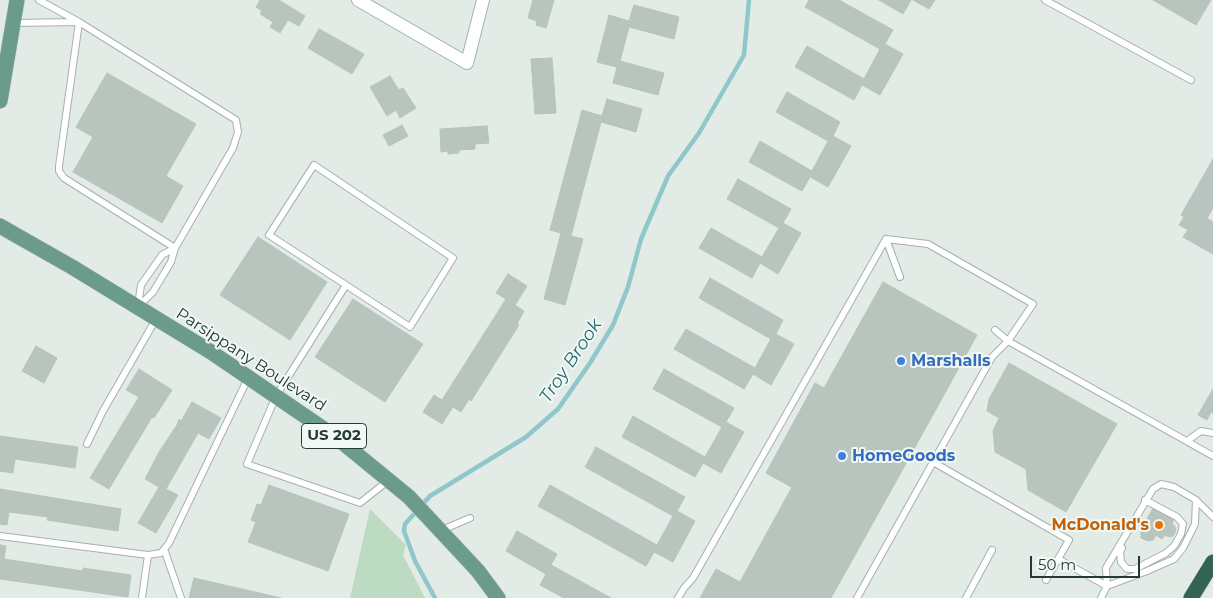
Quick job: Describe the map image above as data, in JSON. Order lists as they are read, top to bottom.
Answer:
{
  "streets": {
    "main road": ["Parsippany Boulevard", "US 202"]
  },
  "water": ["Troy Brook"],
  "places": ["Marshalls", "HomeGoods", "McDonald's"],
  "scale_bar": "50 m"
}
